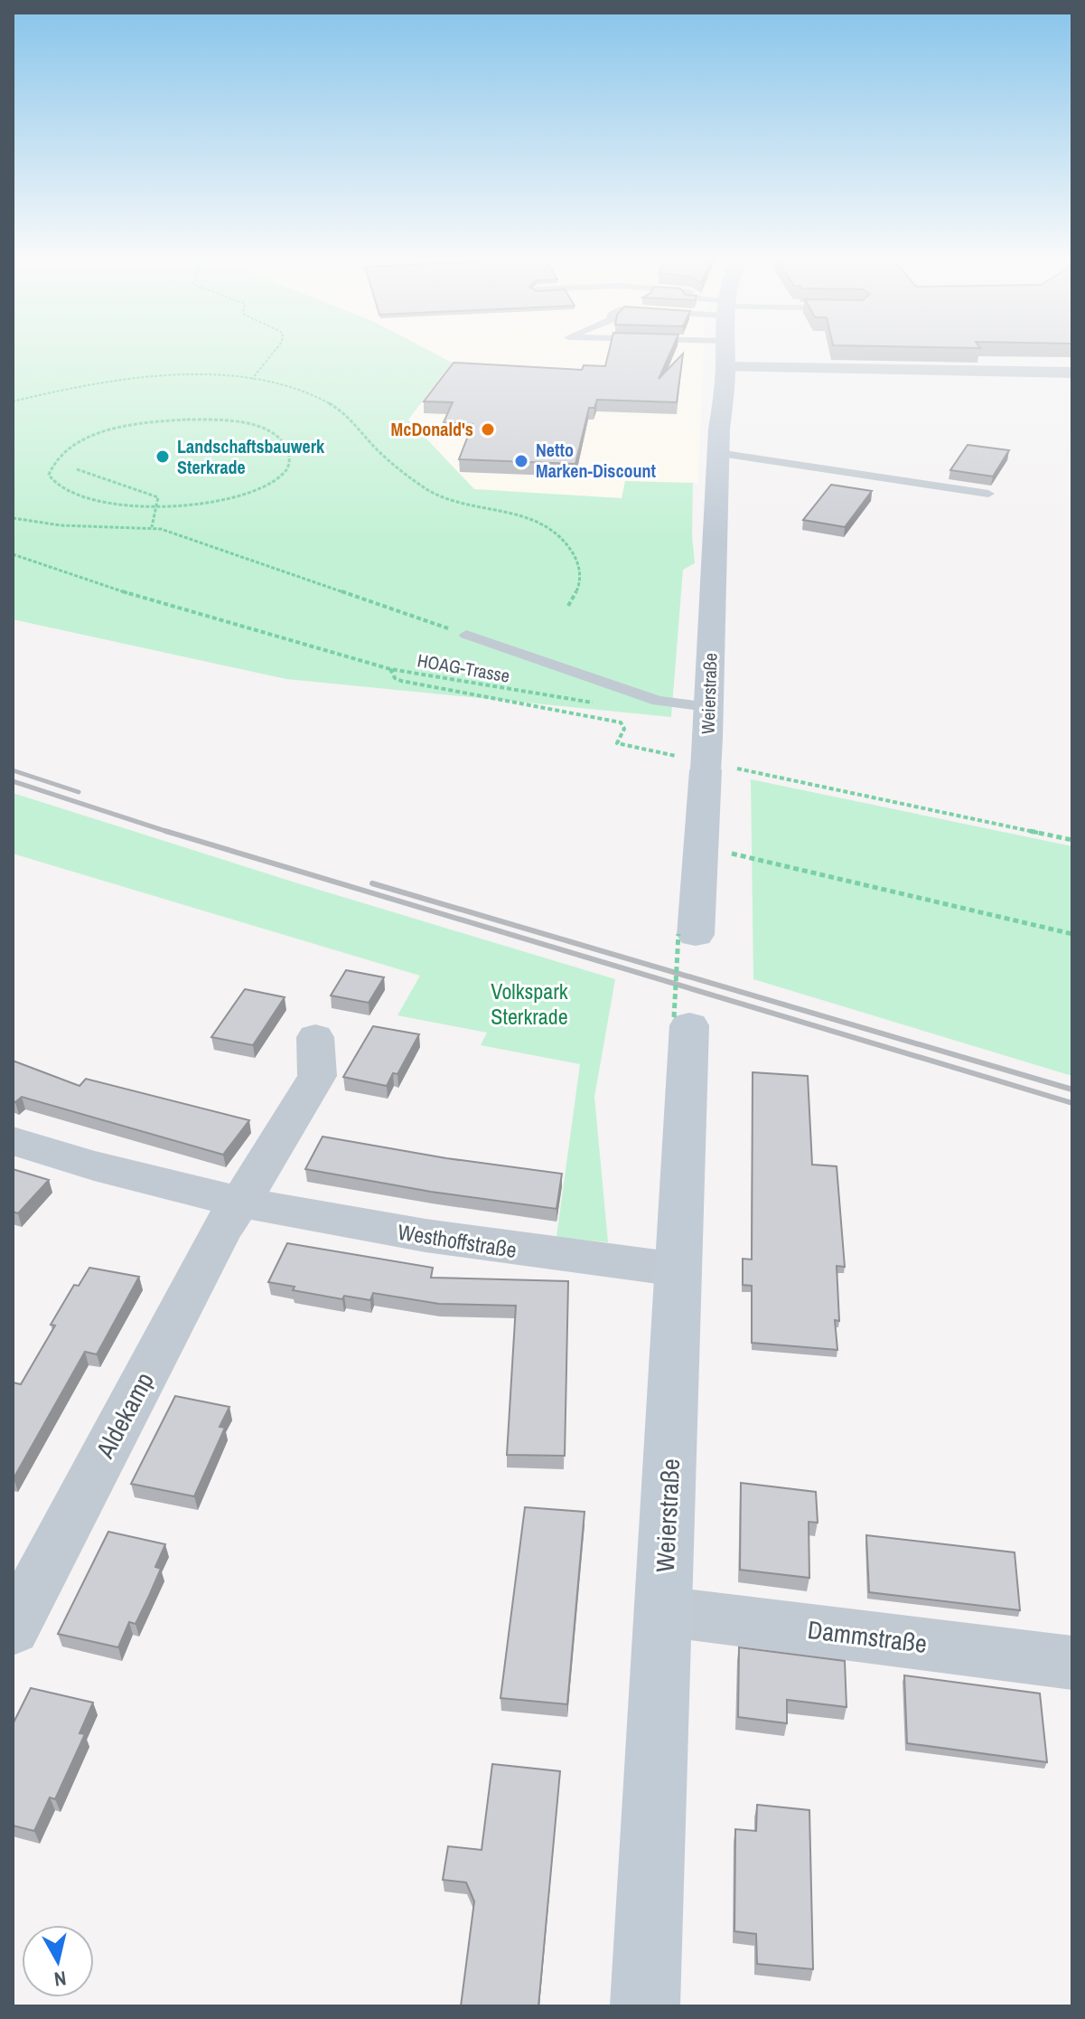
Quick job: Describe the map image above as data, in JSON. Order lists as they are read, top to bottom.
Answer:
{
  "streets": {
    "main road": ["Weierstraße"],
    "street": ["Westhoffstraße", "Aldekamp", "Dammstraße"],
    "path": ["HOAG-Trasse"]
  },
  "crossings": [
    ["HOAG-Trasse", "Weierstraße"],
    ["Weierstraße", "Westhoffstraße"],
    ["Weierstraße", "Dammstraße"],
    ["Westhoffstraße", "Aldekamp"]
  ],
  "parks": ["Volkspark Sterkrade"],
  "places": ["McDonald's", "Landschaftsbauwerk Sterkrade", "Netto Marken-Discount"],
  "north": "bottom"
}
